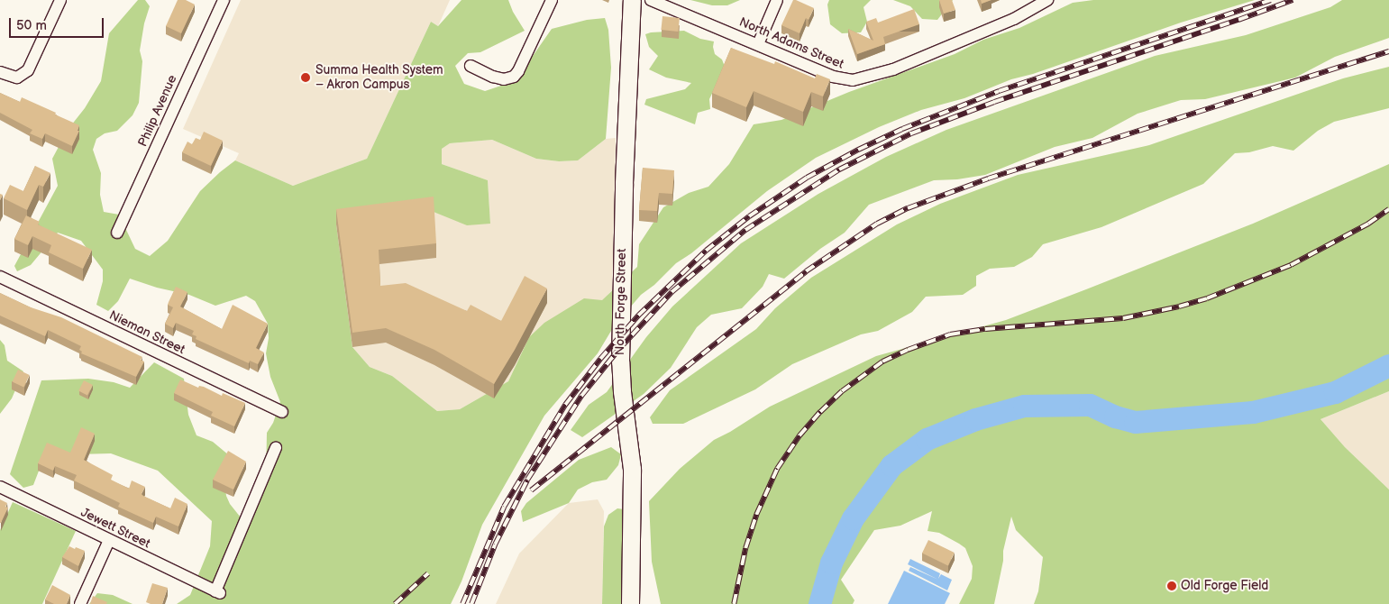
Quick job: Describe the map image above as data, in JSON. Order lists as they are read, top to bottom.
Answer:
{
  "streets": {
    "street": [
      "North Adams Street",
      "Philip Avenue",
      "North Forge Street",
      "Nieman Street",
      "Jewett Street"
    ]
  },
  "places": ["Summa Health System – Akron Campus", "Old Forge Field"],
  "scale_bar": "50 m"
}
